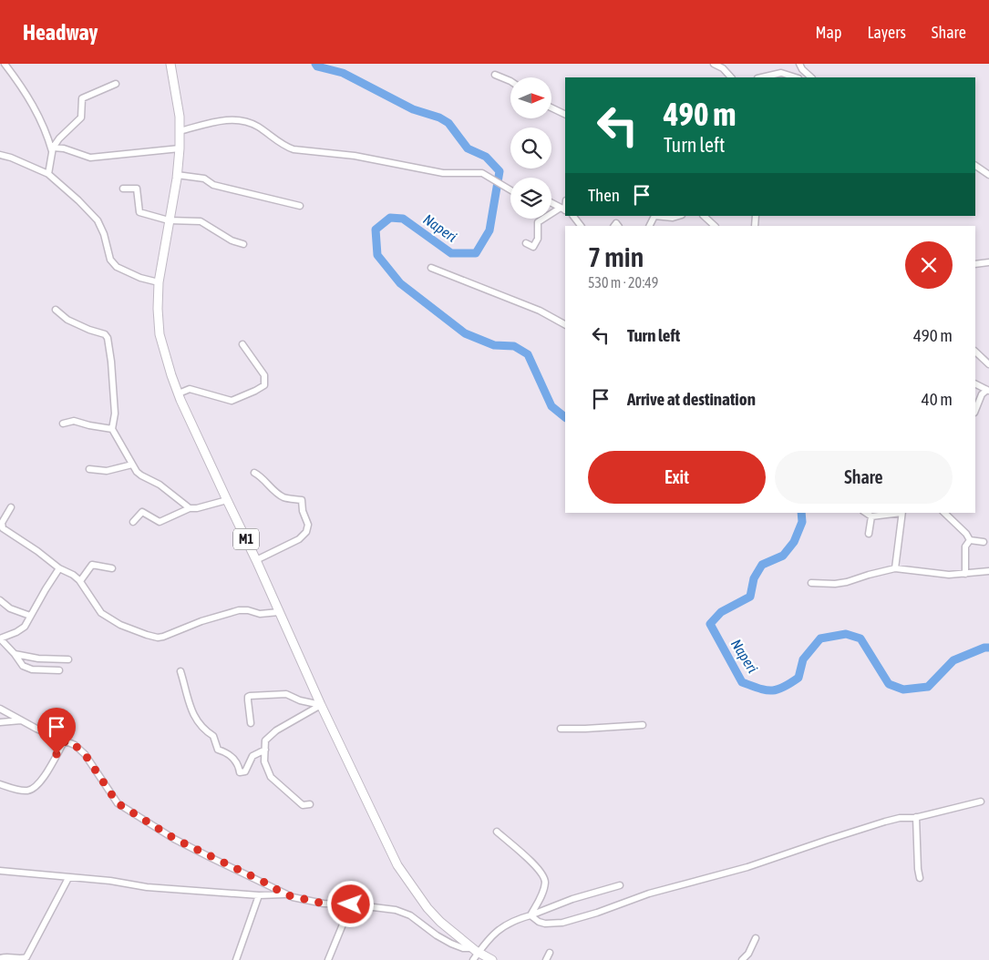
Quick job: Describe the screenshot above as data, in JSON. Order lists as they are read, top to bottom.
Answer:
{
  "streets": {
    "highway": ["M1"]
  },
  "water": ["Naperi"],
  "north": "right",
  "page": {
    "header": "Headway",
    "nav": ["Map", "Layers", "Share"],
    "turn": ["490 m", "Turn left"],
    "then": "Then",
    "heading": ["7 min", "530 m · 20:49"],
    "list": [
      {
        "name": "Turn left",
        "value": "490 m"
      },
      {
        "name": "Arrive at destination",
        "value": "40 m"
      }
    ],
    "buttons": ["Exit", "Share"]
  }
}
